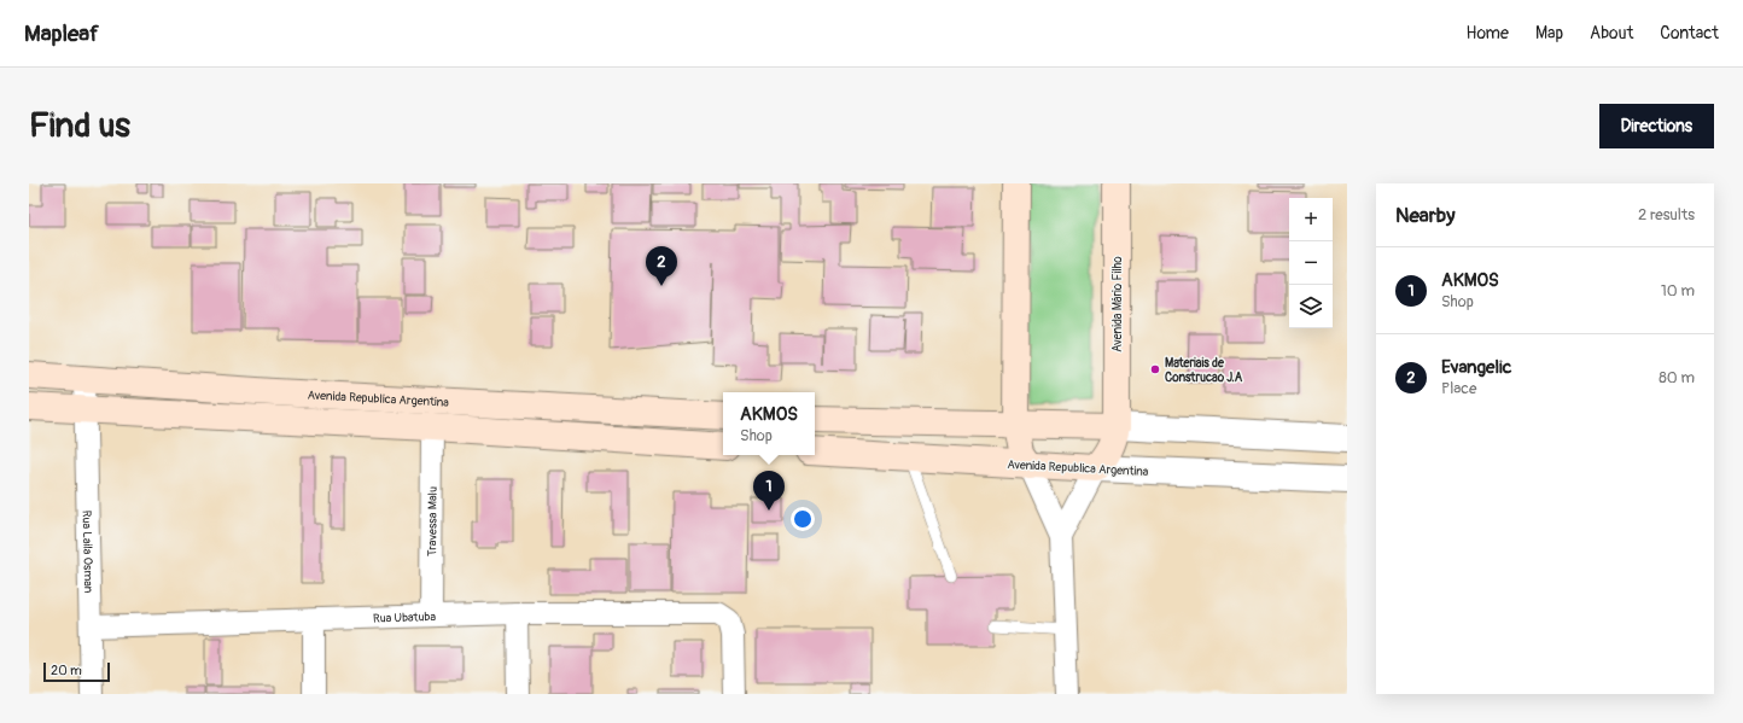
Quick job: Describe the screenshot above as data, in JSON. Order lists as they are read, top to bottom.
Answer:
{
  "streets": {
    "main road": ["Avenida Mário Filho", "Avenida Republica Argentina"],
    "street": ["Travessa Malu", "Rua Laila Osman", "Rua Ubatuba"]
  },
  "crossings": [
    ["Avenida Mário Filho", "Avenida Republica Argentina"],
    ["Avenida Republica Argentina", "Rua Laila Osman"],
    ["Travessa Malu", "Rua Ubatuba"],
    ["Rua Laila Osman", "Rua Ubatuba"]
  ],
  "places": ["Materiais de Construcao J.A"],
  "scale_bar": "20 m",
  "page": {
    "header": "Mapleaf",
    "nav": [
      "Home",
      "Map",
      "About",
      "Contact"
    ],
    "buttons": "Directions",
    "title": "Find us",
    "heading": ["Nearby", "2 results"],
    "map_buttons": ["+", "−"],
    "pins": ["2", "1"],
    "list": [
      {
        "mark": "1",
        "name": "AKMOS",
        "note": "Shop",
        "value": "10 m"
      },
      {
        "mark": "2",
        "name": "Evangelic",
        "note": "Place",
        "value": "80 m"
      }
    ],
    "popup": ["AKMOS", "Shop"],
    "scale": "20 m"
  }
}
